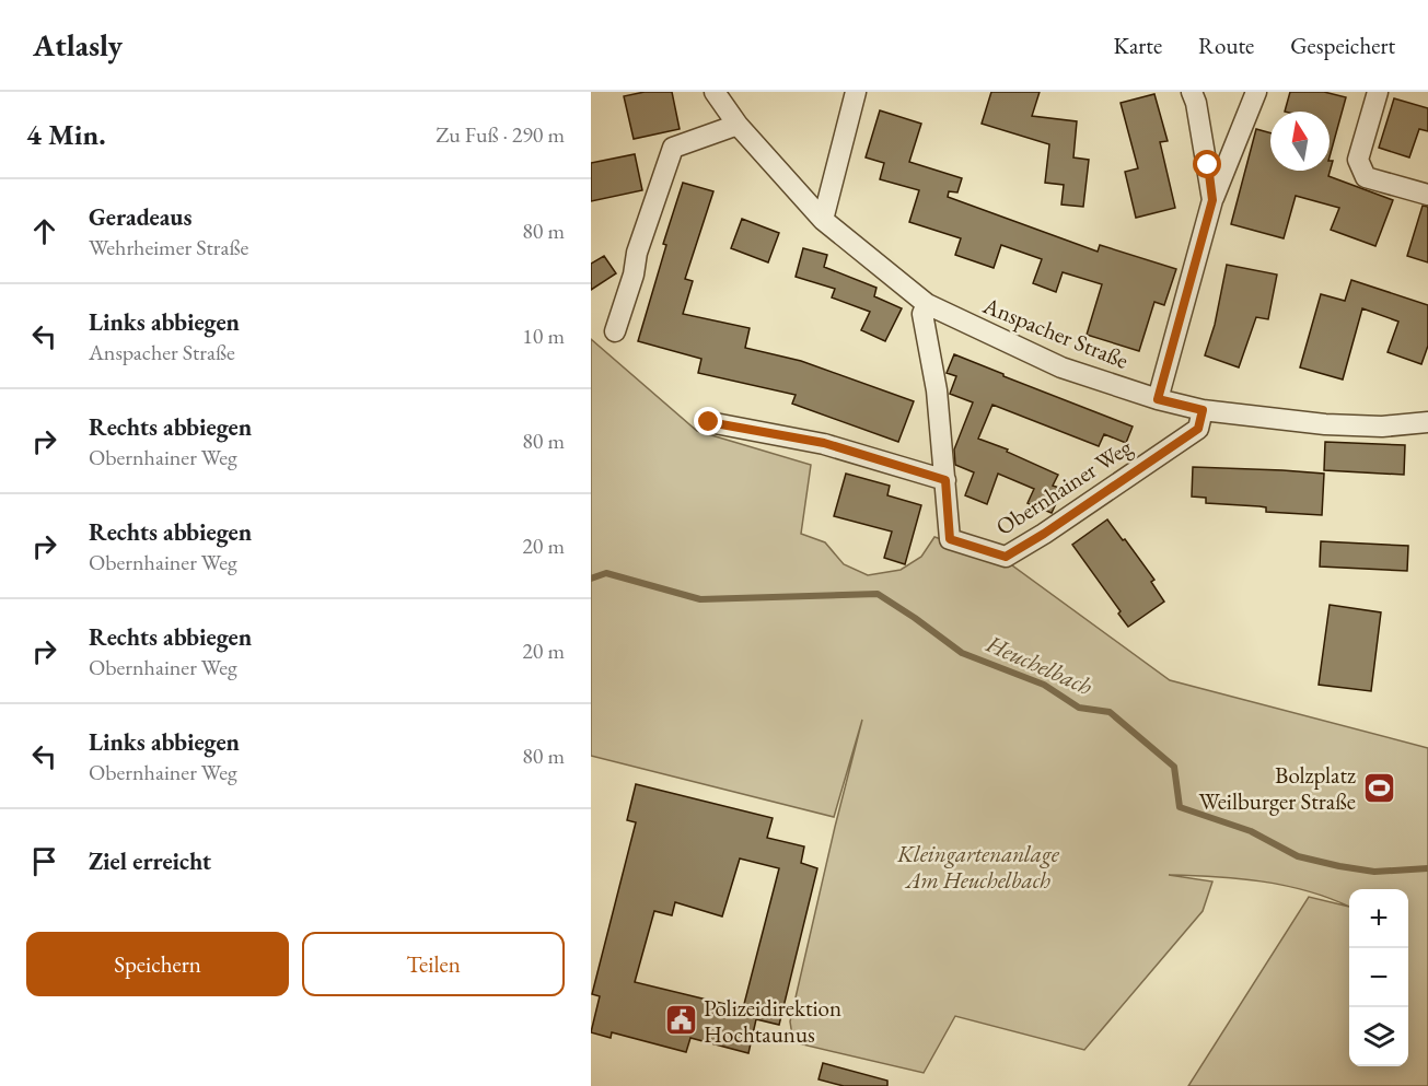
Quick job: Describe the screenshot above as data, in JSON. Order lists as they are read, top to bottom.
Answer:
{
  "streets": {
    "street": ["Anspacher Straße", "Obernhainer Weg"]
  },
  "crossings": [
    ["Anspacher Straße", "Obernhainer Weg"]
  ],
  "water": ["Heuchelbach"],
  "parks": ["Kleingartenanlage Am Heuchelbach"],
  "places": {
    "sports": ["Bolzplatz Weilburger Straße"],
    "public building": ["Polizeidirektion Hochtaunus"]
  },
  "north": "top",
  "page": {
    "header": "Atlasly",
    "nav": ["Karte", "Route", "Gespeichert"],
    "heading": ["4 Min.", "Zu Fuß · 290 m"],
    "list": [
      ["Geradeaus", "Wehrheimer Straße", "80 m"],
      ["Links abbiegen", "Anspacher Straße", "10 m"],
      ["Rechts abbiegen", "Obernhainer Weg", "80 m"],
      ["Rechts abbiegen", "Obernhainer Weg", "20 m"],
      ["Rechts abbiegen", "Obernhainer Weg", "20 m"],
      ["Links abbiegen", "Obernhainer Weg", "80 m"],
      "Ziel erreicht"
    ],
    "map_buttons": ["+", "−"],
    "buttons": ["Speichern", "Teilen"]
  }
}
